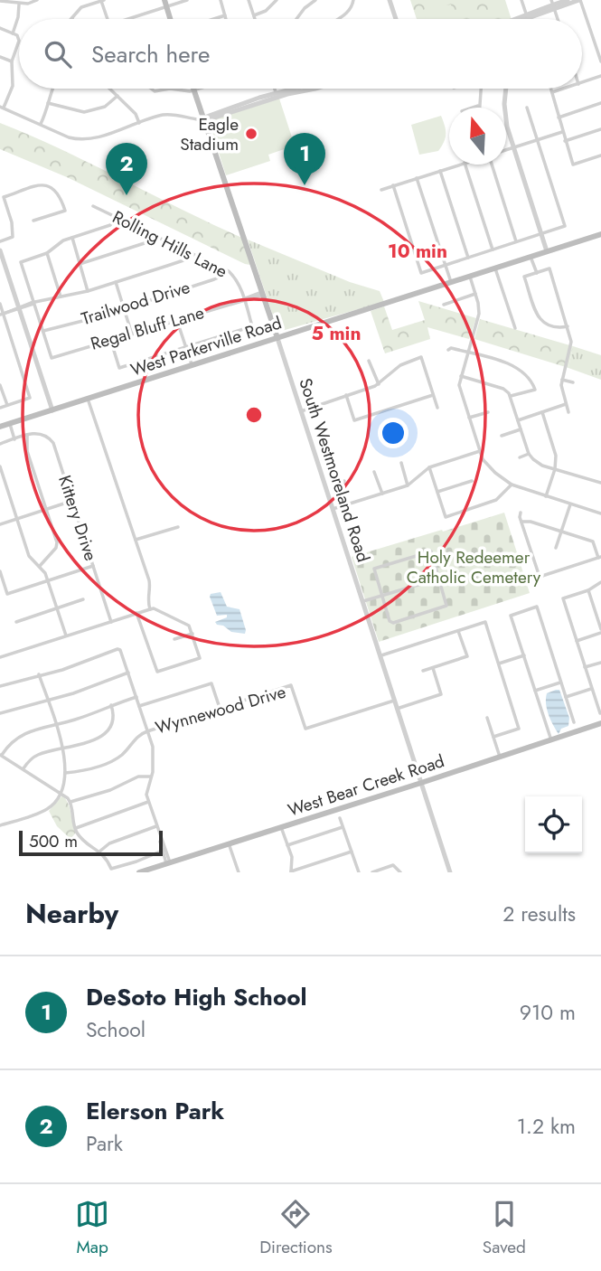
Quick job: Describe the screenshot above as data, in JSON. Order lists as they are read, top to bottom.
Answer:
{
  "streets": {
    "main road": ["West Parkerville Road", "South Westmoreland Road", "West Bear Creek Road"],
    "street": [
      "Rolling Hills Lane",
      "Trailwood Drive",
      "Regal Bluff Lane",
      "Kittery Drive",
      "Wynnewood Drive"
    ]
  },
  "crossings": [
    ["Rolling Hills Lane", "Trailwood Drive"],
    ["Rolling Hills Lane", "Regal Bluff Lane"],
    ["Trailwood Drive", "Regal Bluff Lane"],
    ["Regal Bluff Lane", "South Westmoreland Road"],
    ["West Parkerville Road", "South Westmoreland Road"],
    ["South Westmoreland Road", "Wynnewood Drive"],
    ["South Westmoreland Road", "West Bear Creek Road"]
  ],
  "parks": ["Holy Redeemer Catholic Cemetery"],
  "places": ["Eagle Stadium"],
  "scale_bar": "500 m",
  "north": "top",
  "page": {
    "search": "Search here",
    "pins": ["1", "2"],
    "scale": "500 m",
    "heading": ["Nearby", "2 results"],
    "list": [
      {
        "mark": "1",
        "name": "DeSoto High School",
        "note": "School",
        "value": "910 m"
      },
      {
        "mark": "2",
        "name": "Elerson Park",
        "note": "Park",
        "value": "1.2 km"
      }
    ],
    "nav": ["Map", "Directions", "Saved"]
  },
  "rings": ["10 min", "5 min"]
}
